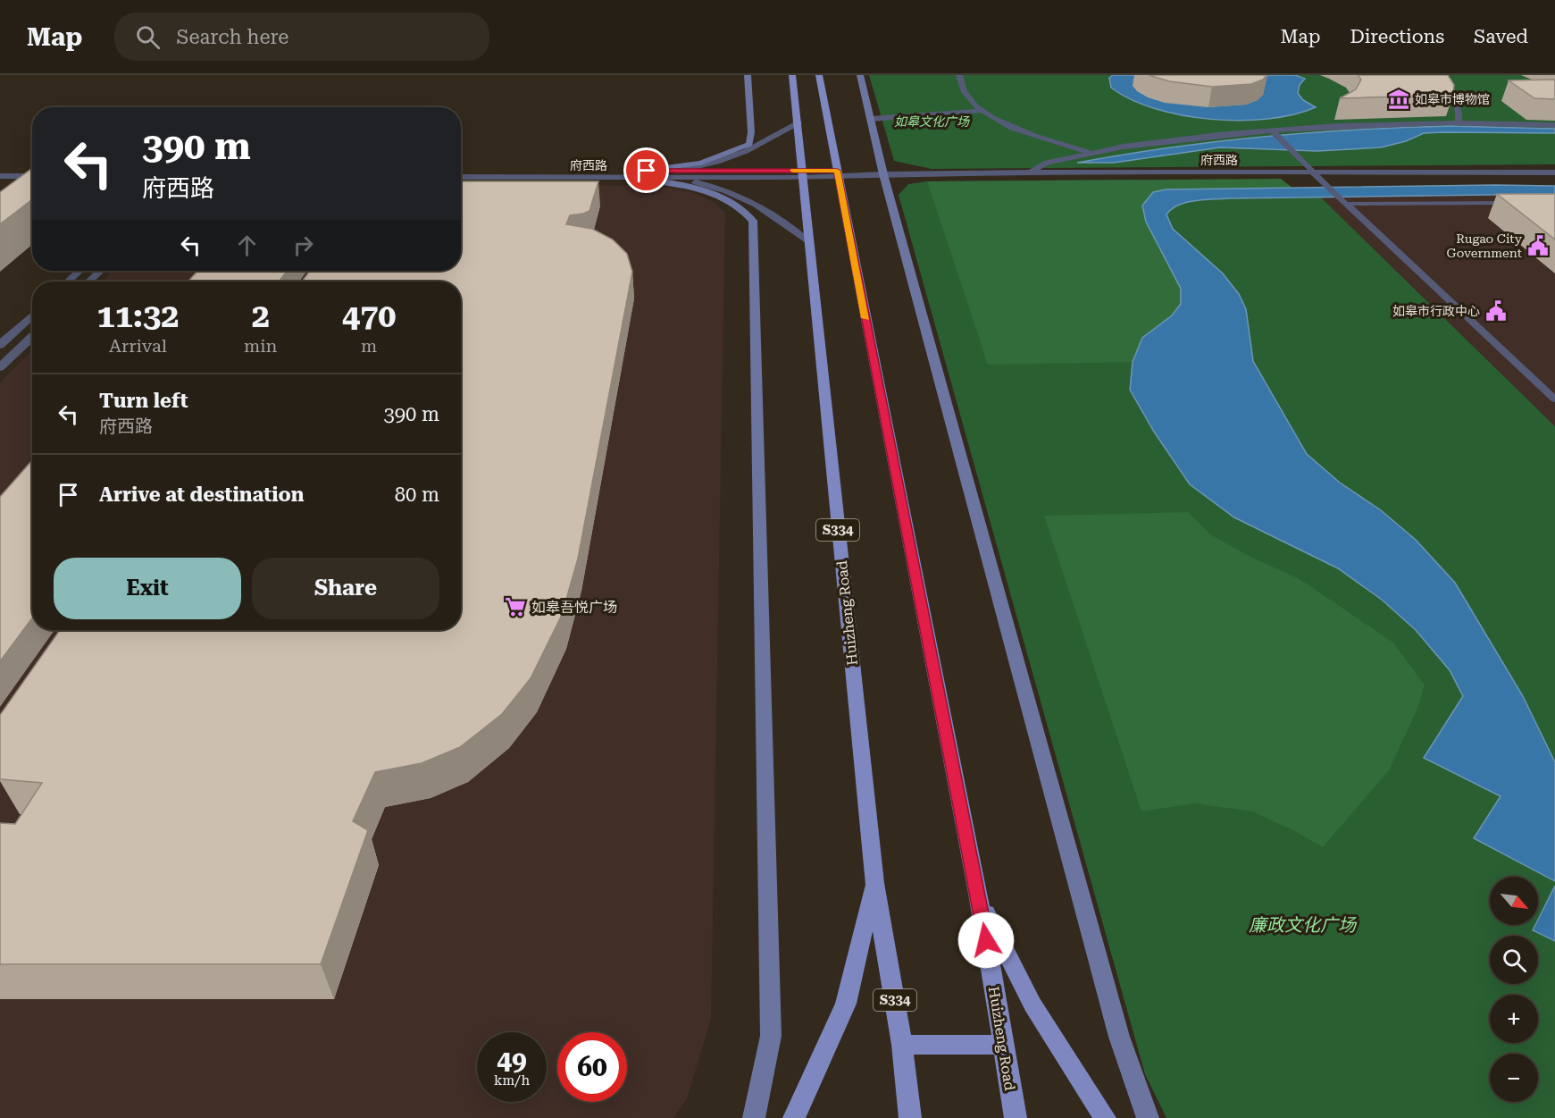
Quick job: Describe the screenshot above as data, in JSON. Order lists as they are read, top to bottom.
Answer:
{
  "streets": {
    "main road": ["S334", "Huizheng Road"],
    "street": ["府西路"]
  },
  "crossings": [
    ["府西路", "Huizheng Road"]
  ],
  "parks": ["如皋文化广场", "廉政文化广场"],
  "places": {
    "museum": ["如皋市博物馆"],
    "public building": ["Rugao City Government", "如皋市行政中心"],
    "supermarket": ["如皋吾悦广场"]
  },
  "north": "bottom right",
  "page": {
    "header": "Map",
    "search": "Search here",
    "nav": ["Map", "Directions", "Saved"],
    "turn": ["390 m", "府西路"],
    "eta": [
      "11:32",
      "Arrival",
      "2",
      "min",
      "470",
      "m"
    ],
    "list": [
      {
        "name": "Turn left",
        "note": "府西路",
        "value": "390 m"
      },
      {
        "name": "Arrive at destination",
        "value": "80 m"
      }
    ],
    "buttons": ["Exit", "Share"],
    "map_buttons": ["+", "−"],
    "speed": "49 km/h",
    "limit": "60"
  }
}
